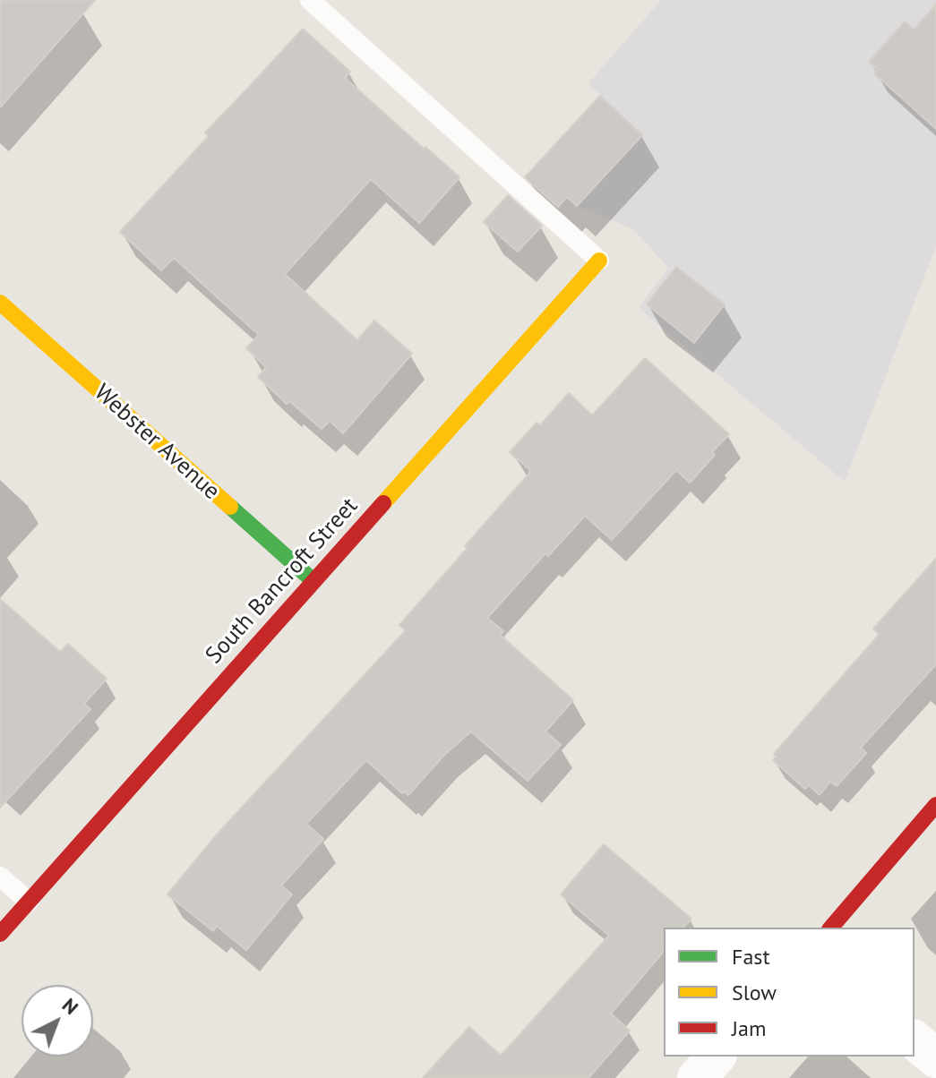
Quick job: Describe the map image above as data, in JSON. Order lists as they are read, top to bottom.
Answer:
{
  "streets": {
    "street": ["Webster Avenue", "South Bancroft Street"]
  },
  "crossings": [
    ["Webster Avenue", "South Bancroft Street"]
  ],
  "legend": ["Fast", "Slow", "Jam"],
  "north": "top right"
}
